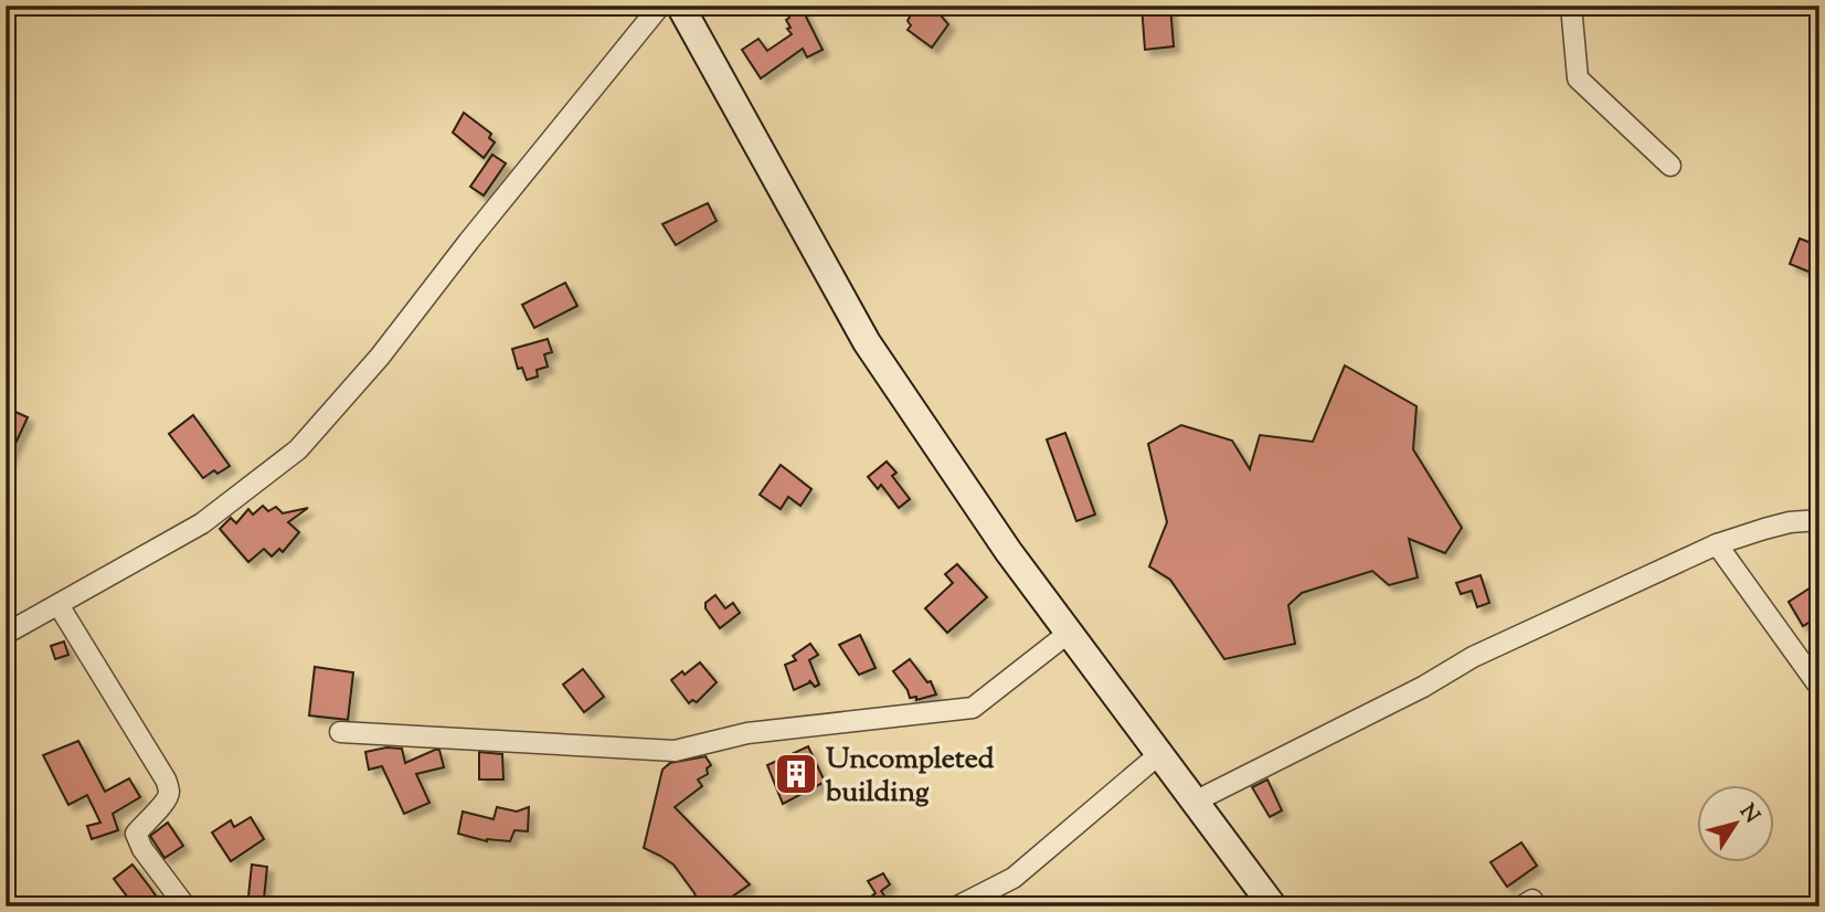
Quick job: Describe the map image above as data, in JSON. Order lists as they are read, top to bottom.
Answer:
{
  "places": {
    "building": ["Uncompleted building"]
  },
  "north": "top right"
}
